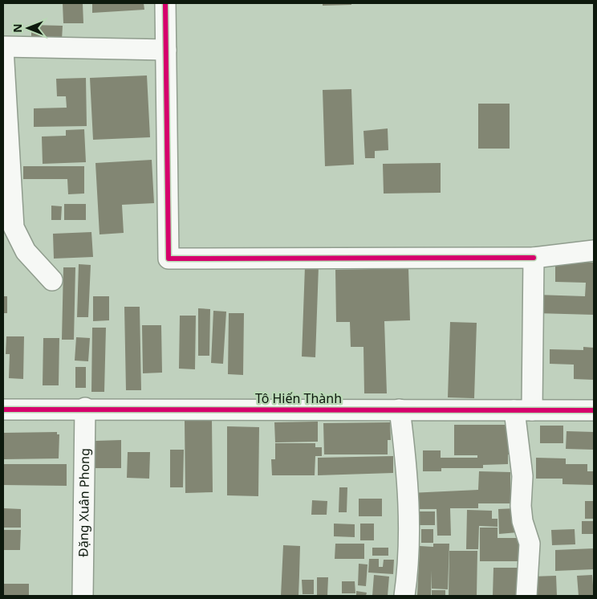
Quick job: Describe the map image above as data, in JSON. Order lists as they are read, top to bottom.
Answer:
{
  "streets": {
    "street": ["Tô Hiến Thành", "Đặng Xuân Phong"]
  },
  "crossings": [
    ["Tô Hiến Thành", "Đặng Xuân Phong"]
  ],
  "north": "left"
}
